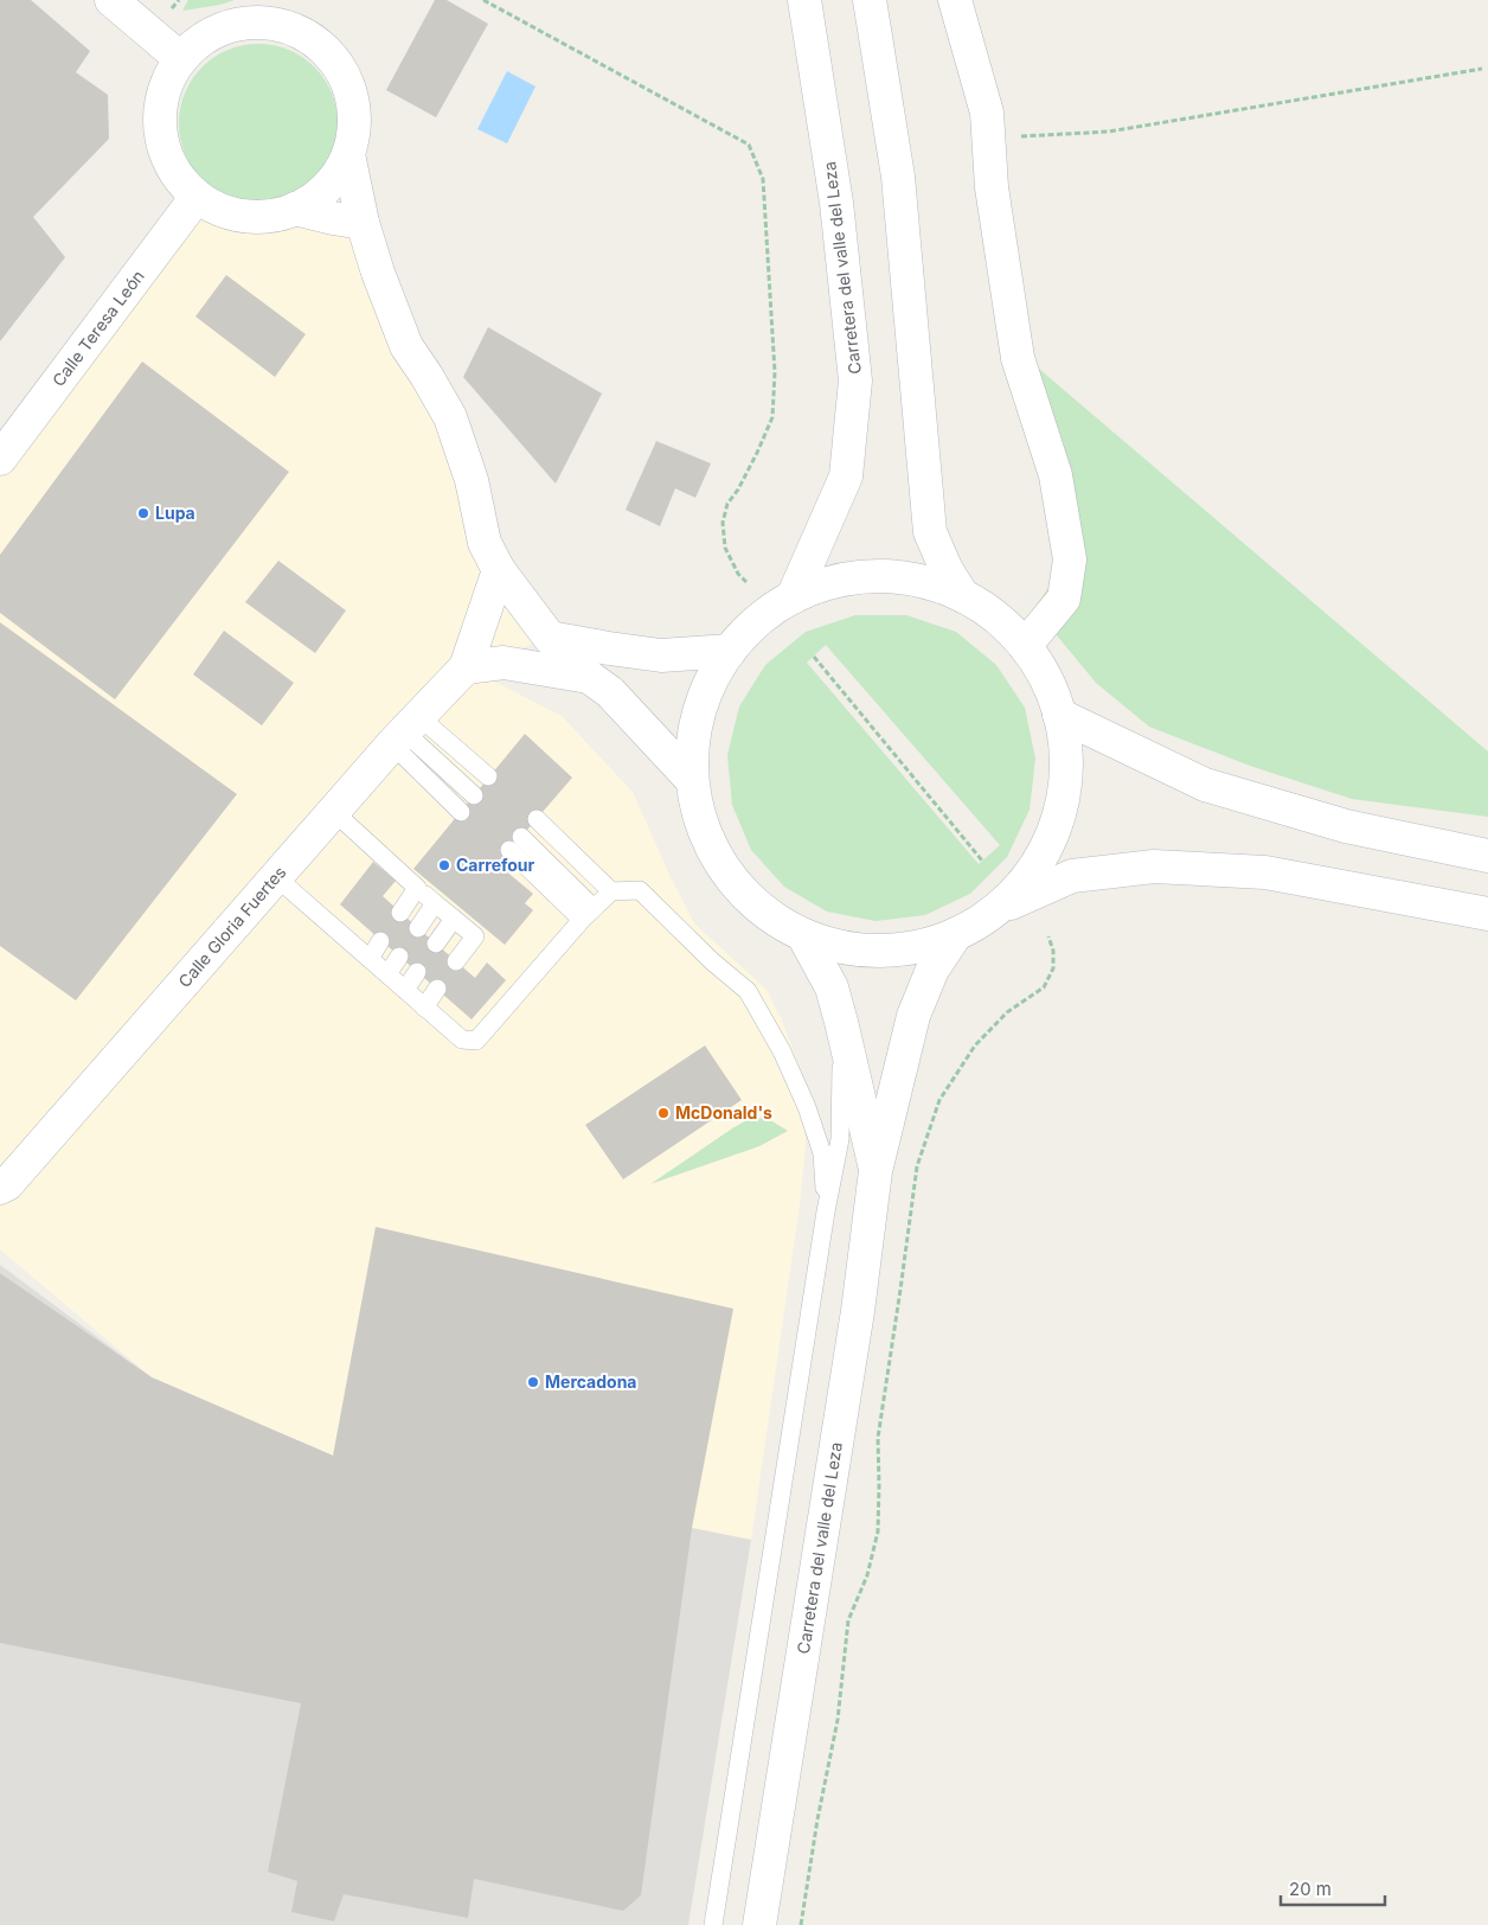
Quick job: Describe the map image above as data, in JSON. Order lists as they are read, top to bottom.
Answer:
{
  "streets": {
    "main road": ["Carretera del valle del Leza", "Calle Teresa León", "Calle Gloria Fuertes"]
  },
  "places": [
    "Lupa",
    "Carrefour",
    "McDonald's",
    "Mercadona"
  ],
  "scale_bar": "20 m"
}
